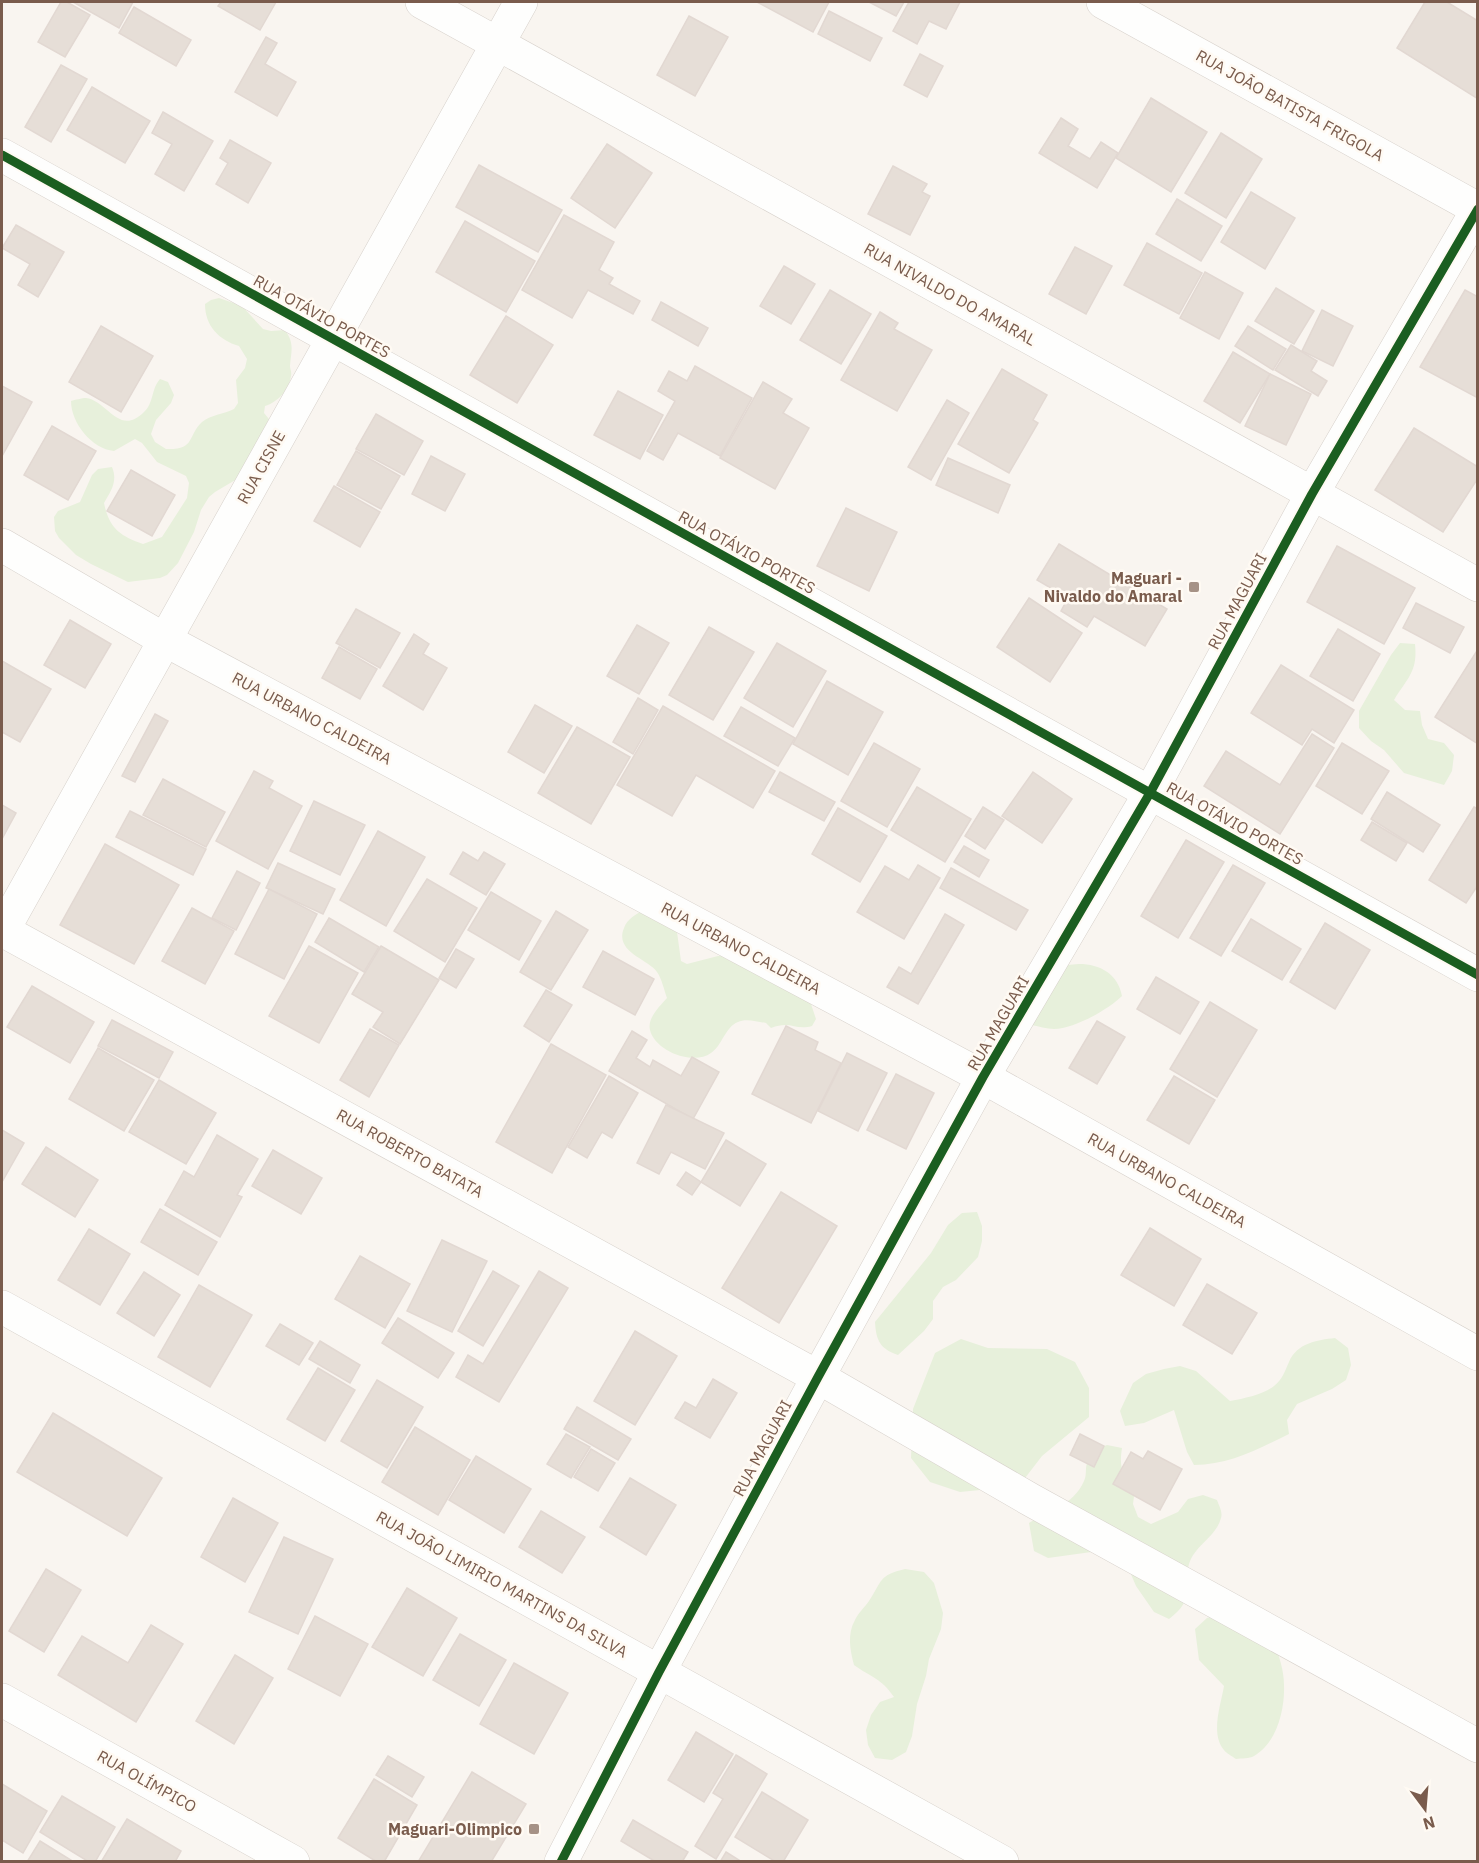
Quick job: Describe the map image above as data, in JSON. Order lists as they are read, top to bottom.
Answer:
{
  "streets": {
    "street": [
      "RUA JOÃO BATISTA FRIGOLA",
      "RUA NIVALDO DO AMARAL",
      "RUA OTÁVIO PORTES",
      "RUA CISNE",
      "RUA MAGUARI",
      "RUA URBANO CALDEIRA",
      "RUA ROBERTO BATATA",
      "RUA JOÃO LIMIRIO MARTINS DA SILVA",
      "RUA OLÍMPICO"
    ]
  },
  "crossings": [
    ["RUA JOÃO BATISTA FRIGOLA", "RUA MAGUARI"],
    ["RUA NIVALDO DO AMARAL", "RUA CISNE"],
    ["RUA NIVALDO DO AMARAL", "RUA MAGUARI"],
    ["RUA OTÁVIO PORTES", "RUA CISNE"],
    ["RUA OTÁVIO PORTES", "RUA MAGUARI"],
    ["RUA CISNE", "RUA URBANO CALDEIRA"],
    ["RUA CISNE", "RUA ROBERTO BATATA"],
    ["RUA MAGUARI", "RUA URBANO CALDEIRA"],
    ["RUA MAGUARI", "RUA ROBERTO BATATA"],
    ["RUA MAGUARI", "RUA JOÃO LIMIRIO MARTINS DA SILVA"]
  ],
  "places": {
    "transit": ["Maguari - Nivaldo do Amaral", "Maguari-Olimpico"]
  },
  "north": "bottom"
}
